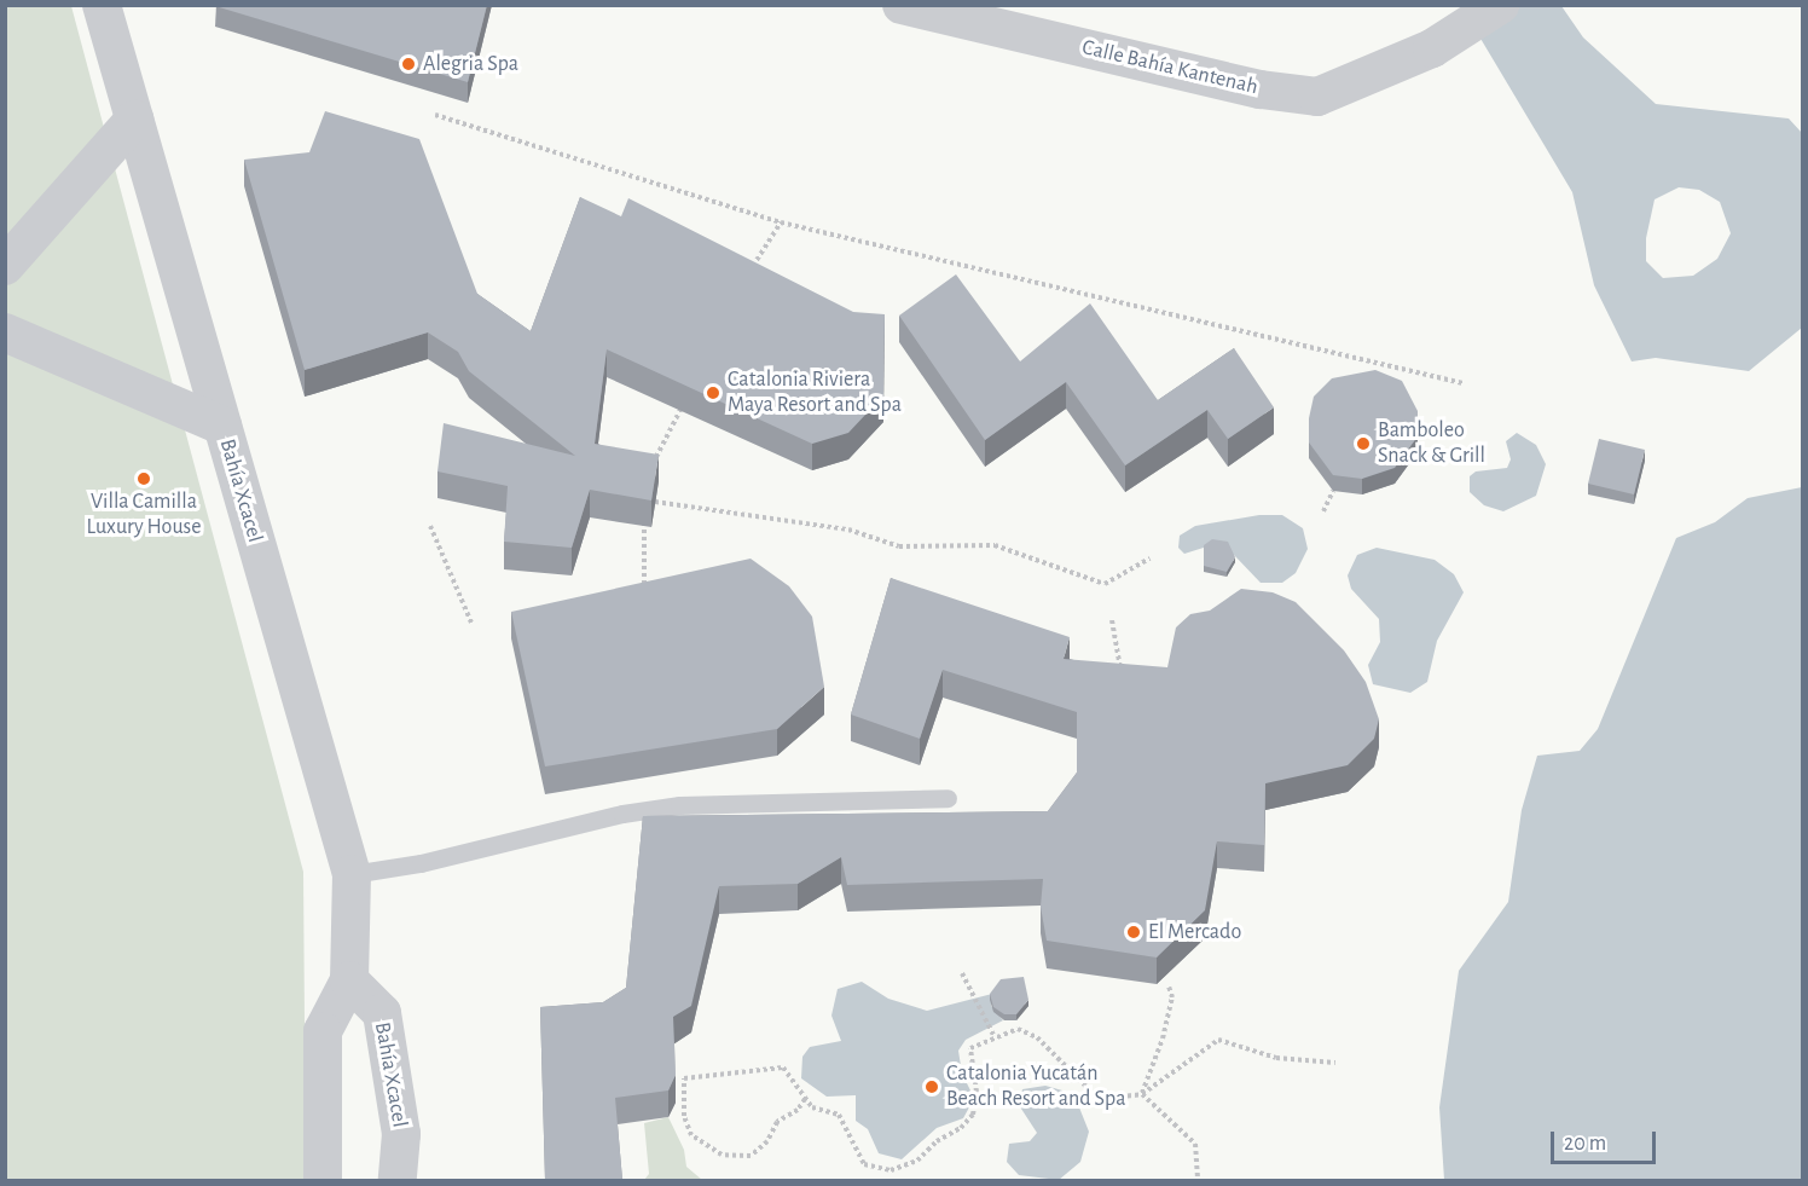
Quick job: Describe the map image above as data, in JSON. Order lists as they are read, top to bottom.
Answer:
{
  "streets": {
    "street": ["Calle Bahía Kantenah", "Bahía Xcacel"]
  },
  "places": [
    "Alegria Spa",
    "Catalonia Riviera Maya Resort and Spa",
    "Bamboleo Snack & Grill",
    "Villa Camilla Luxury House",
    "El Mercado",
    "Catalonia Yucatán Beach Resort and Spa"
  ],
  "scale_bar": "20 m"
}
